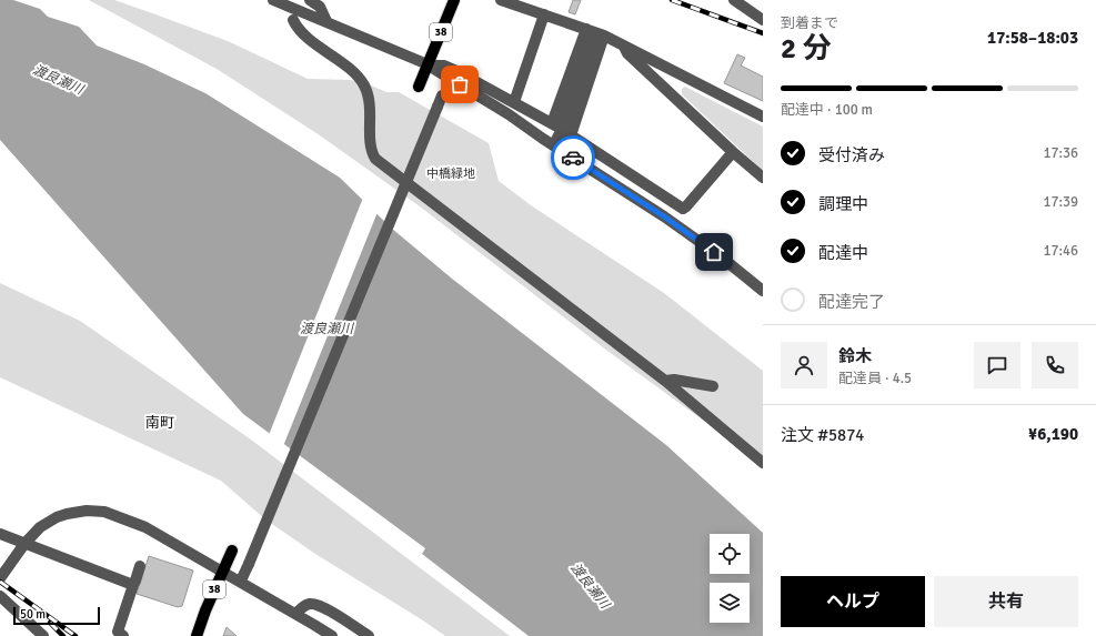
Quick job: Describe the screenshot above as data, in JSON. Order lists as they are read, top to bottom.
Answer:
{
  "streets": {
    "main road": ["38"]
  },
  "districts": ["南町"],
  "water": ["渡良瀬川"],
  "parks": ["中橋緑地"],
  "scale_bar": "50 m",
  "page": {
    "heading": ["2 分", "到着まで", "17:58–18:03"],
    "panel": [
      "鈴木",
      "配達員 · 4.5",
      "注文 #5874",
      "¥6,190"
    ],
    "bar": "配達中 · 100 m",
    "list": [
      ["受付済み", "17:36"],
      ["調理中", "17:39"],
      ["配達中", "17:46"],
      "配達完了"
    ],
    "buttons": ["ヘルプ", "共有"],
    "scale": "50 m"
  }
}
